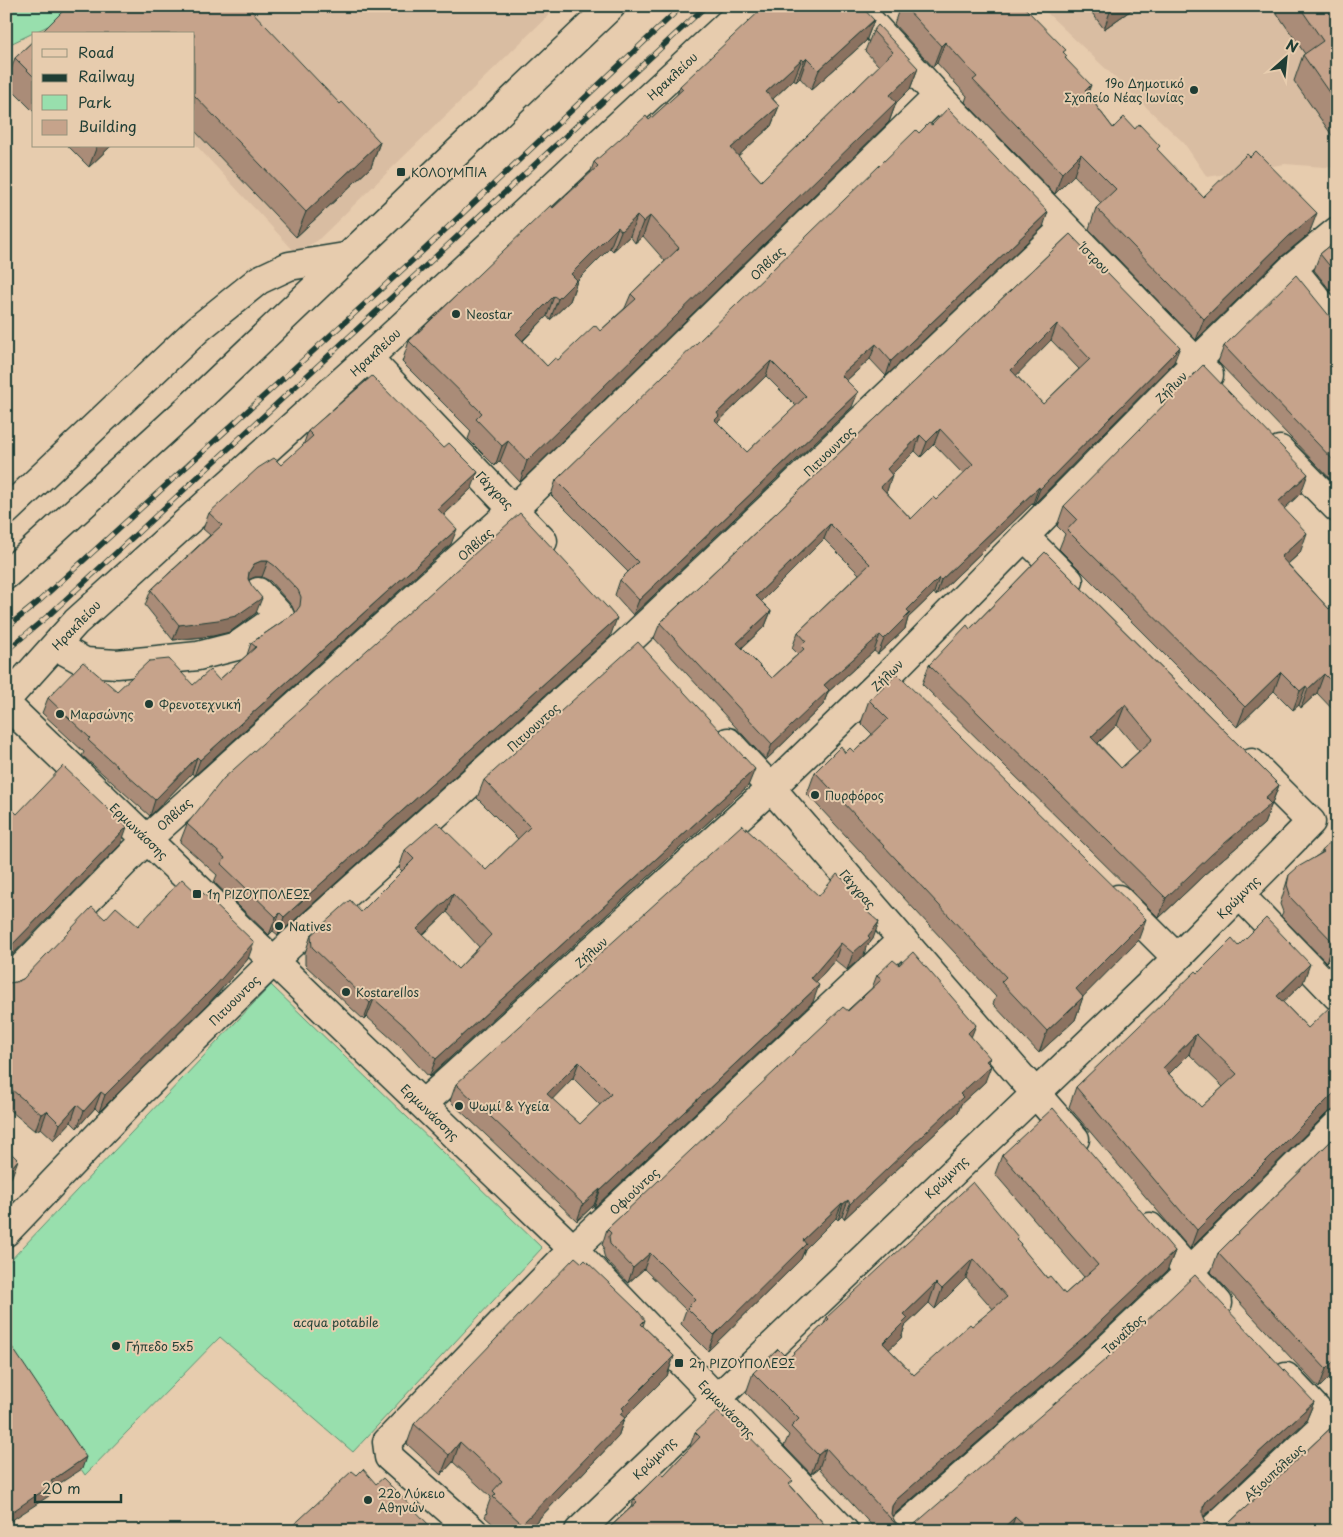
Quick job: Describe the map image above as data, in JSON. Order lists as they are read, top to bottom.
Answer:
{
  "streets": {
    "street": [
      "Ηρακλείου",
      "Ίστρου",
      "Ολβίας",
      "Ζήλων",
      "Πιτυουντος",
      "Γάγγρας",
      "Ερμωνάσσης",
      "Κρώμνης",
      "Οφιούντος",
      "Ταναΐδος",
      "Αξιουπόλεως"
    ]
  },
  "crossings": [
    ["Ηρακλείου", "Γάγγρας"],
    ["Ηρακλείου", "Ερμωνάσσης"],
    ["Ίστρου", "Ολβίας"],
    ["Ίστρου", "Ζήλων"],
    ["Ίστρου", "Πιτυουντος"],
    ["Ολβίας", "Γάγγρας"],
    ["Ολβίας", "Ερμωνάσσης"],
    ["Ζήλων", "Γάγγρας"],
    ["Ζήλων", "Ερμωνάσσης"],
    ["Πιτυουντος", "Ερμωνάσσης"],
    ["Γάγγρας", "Κρώμνης"],
    ["Γάγγρας", "Οφιούντος"],
    ["Ερμωνάσσης", "Κρώμνης"],
    ["Ερμωνάσσης", "Οφιούντος"]
  ],
  "parks": ["acqua potabile"],
  "places": {
    "other": [
      "19ο Δημοτικό Σχολείο Νέας Ιωνίας",
      "Neostar",
      "Φρενοτεχνική",
      "Μαρσώνης",
      "Πυρφόρος",
      "Natives",
      "Kostarellos",
      "Ψωμί & Υγεία",
      "Γήπεδο 5x5",
      "22ο Λύκειο Αθηνών"
    ],
    "transit": ["ΚΟΛΟΥΜΠΙΑ", "1η ΡΙΖΟΥΠΟΛΕΩΣ", "2η ΡΙΖΟΥΠΟΛΕΩΣ"]
  },
  "legend": [
    "Road",
    "Railway",
    "Park",
    "Building"
  ],
  "scale_bar": "20 m",
  "north": "top right"
}
